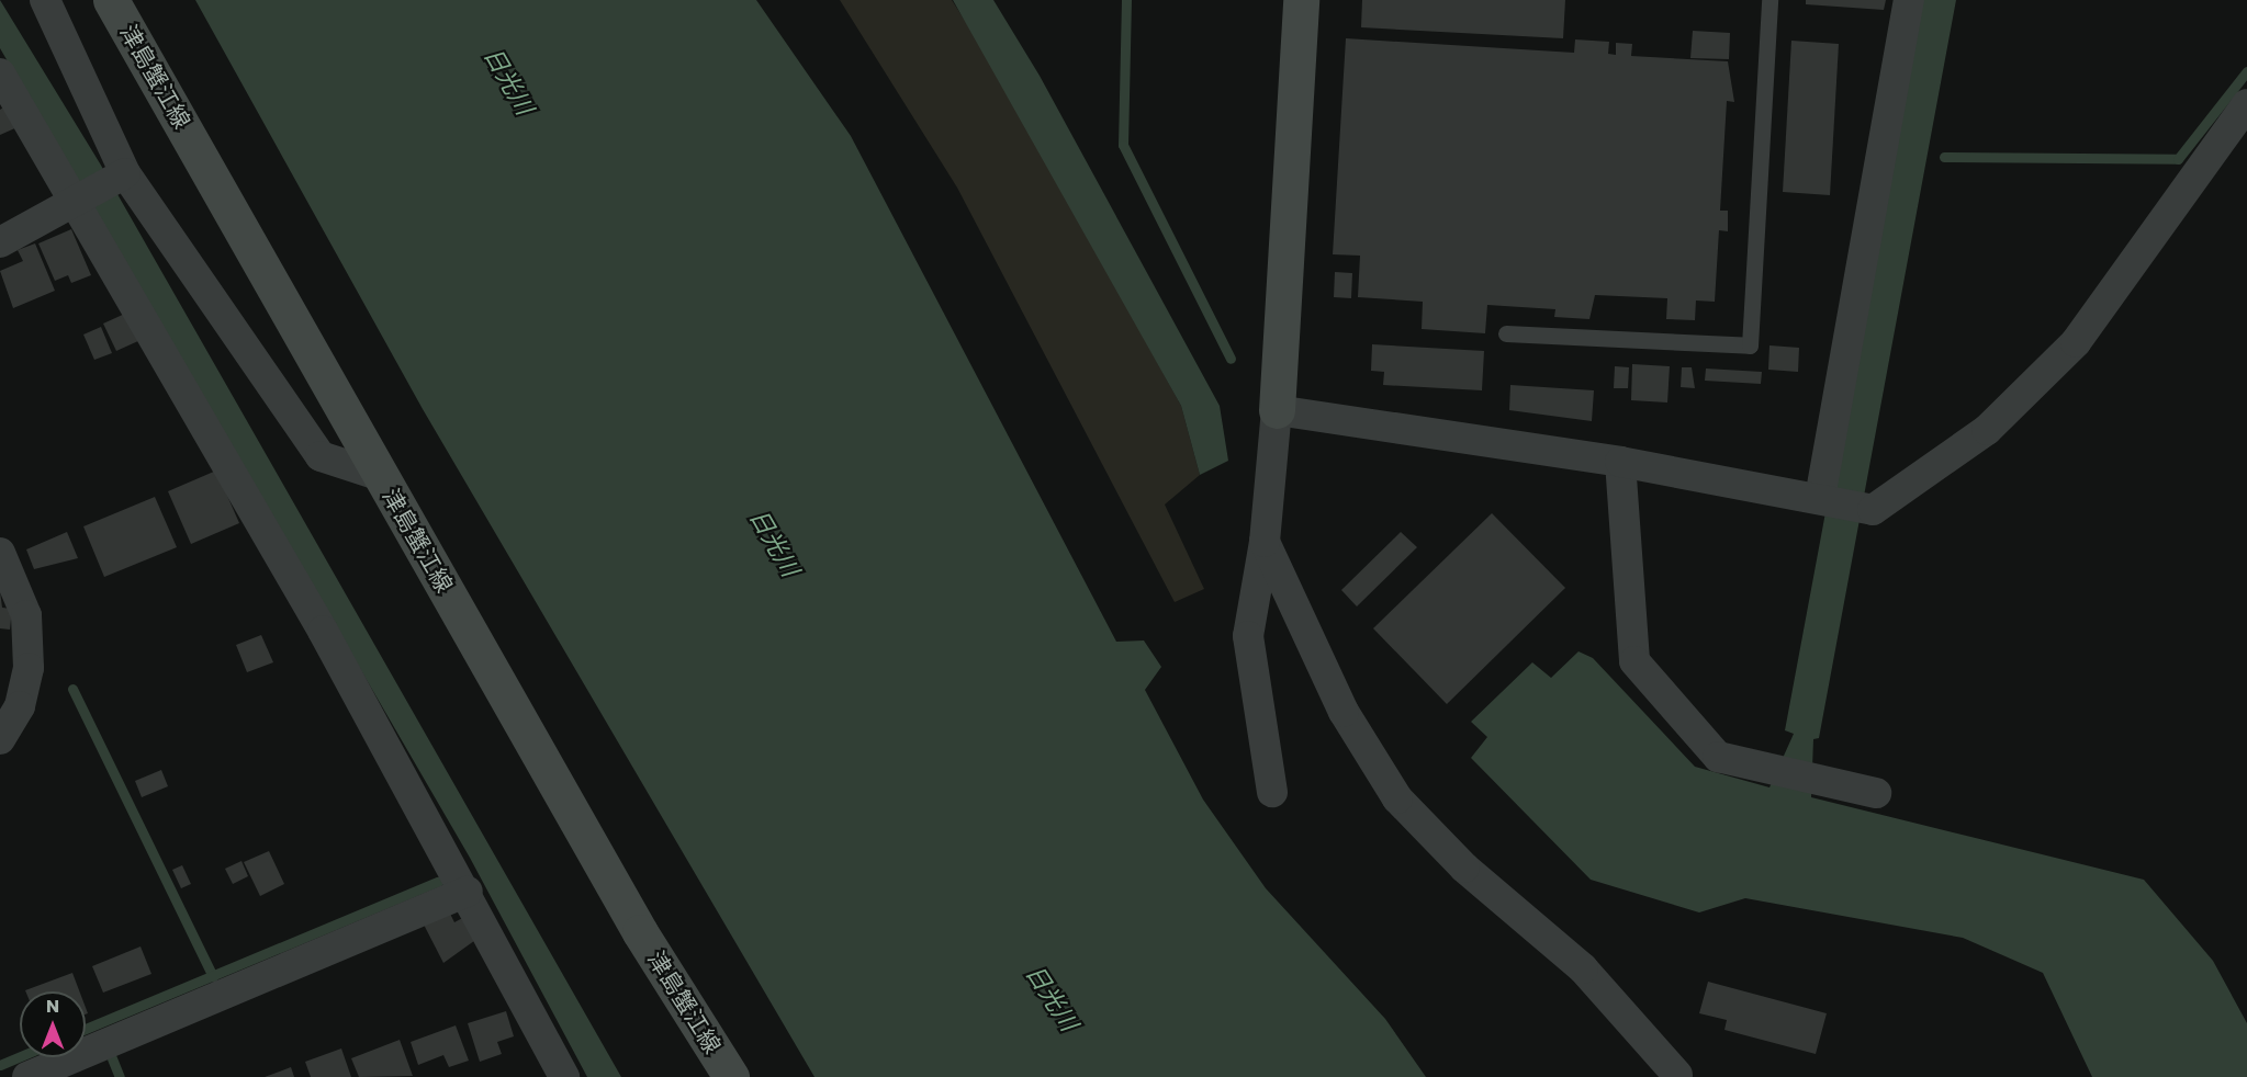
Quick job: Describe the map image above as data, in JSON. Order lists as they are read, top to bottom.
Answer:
{
  "streets": {
    "main road": ["津島蟹江線"]
  },
  "water": ["日光川"],
  "north": "top"
}
